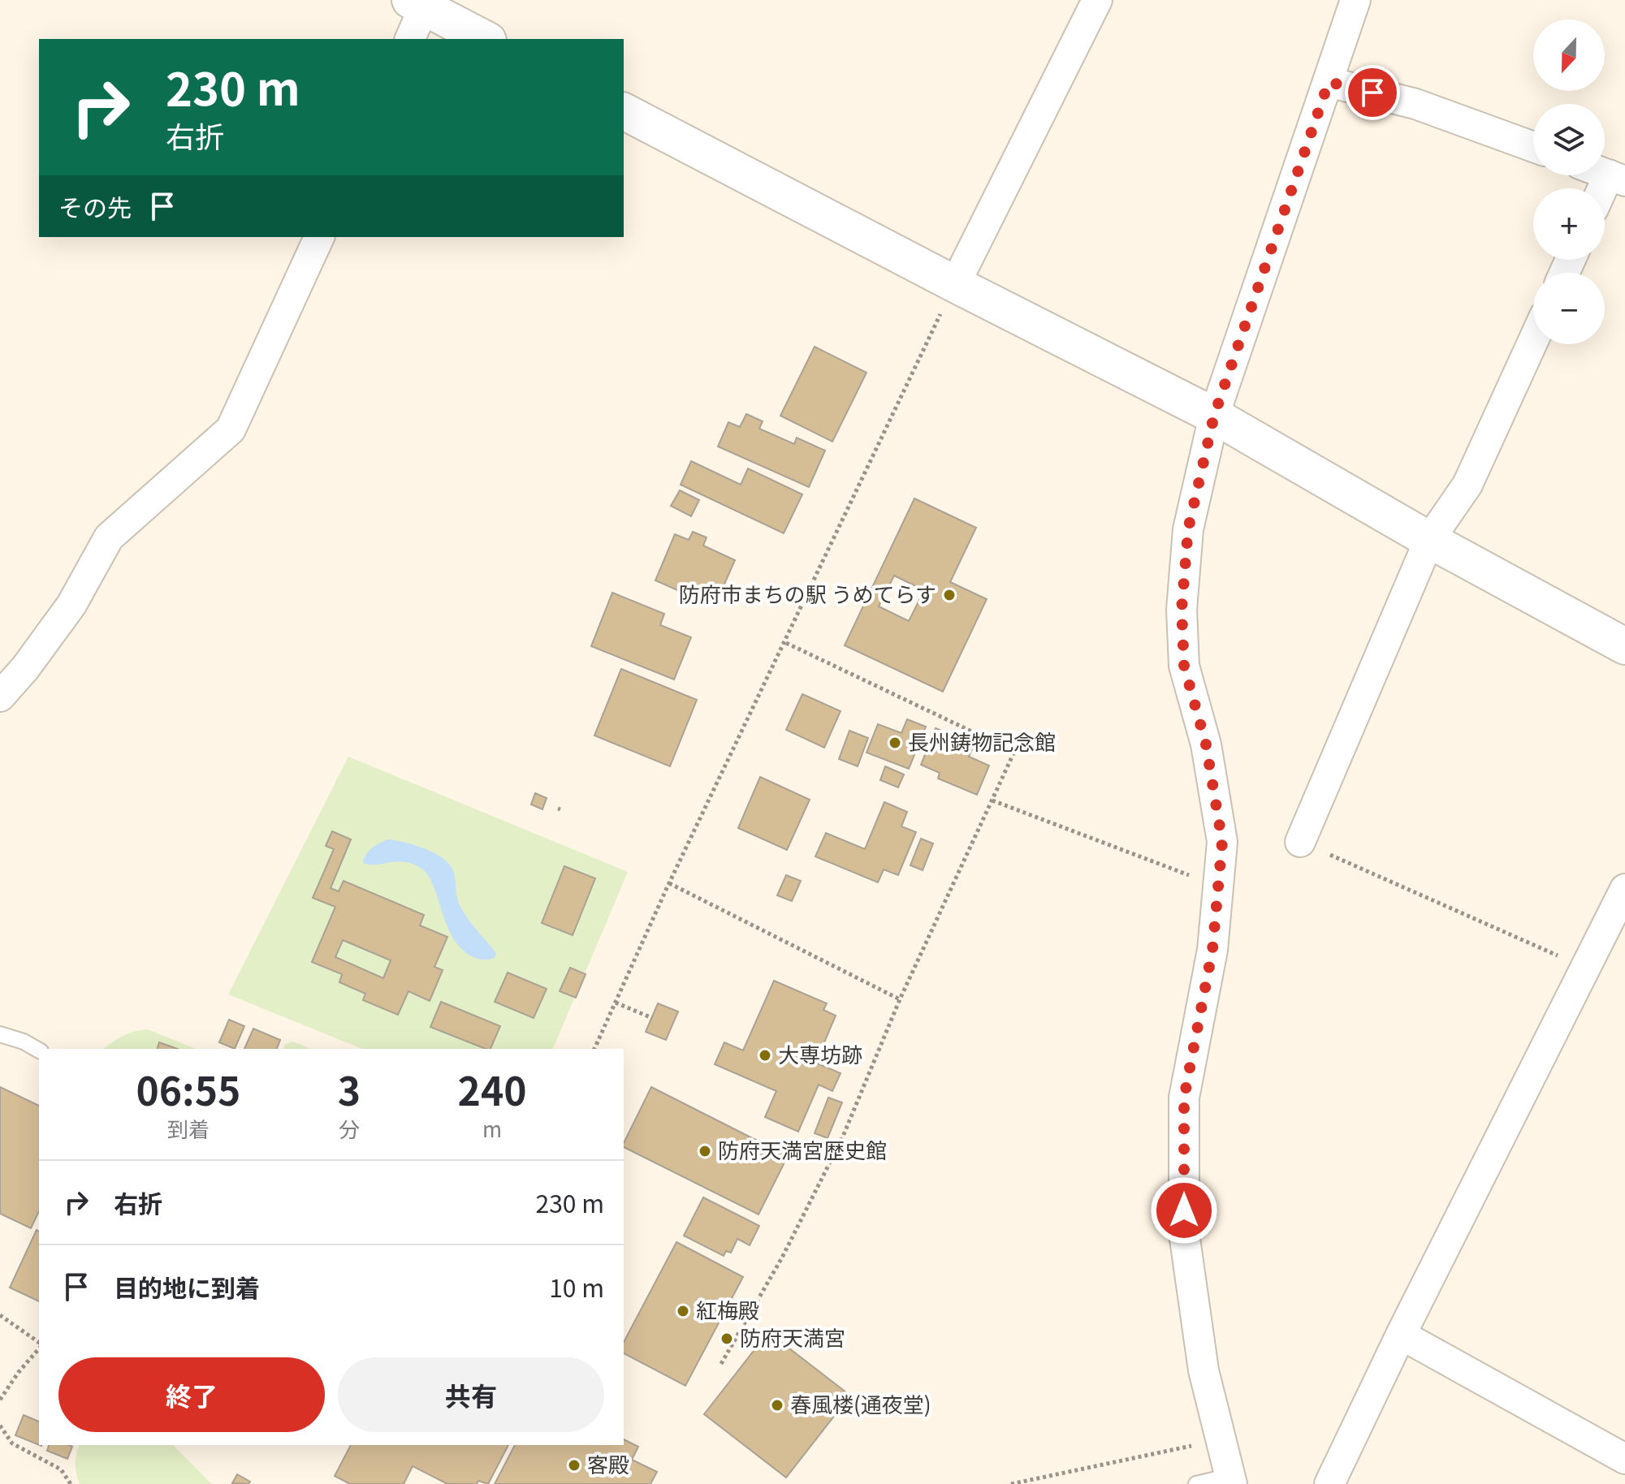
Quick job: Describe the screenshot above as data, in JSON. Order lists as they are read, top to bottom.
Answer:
{
  "places": [
    "防府市まちの駅 うめてらす",
    "長州鋳物記念館",
    "大専坊跡",
    "防府天満宮歴史館",
    "紅梅殿",
    "防府天満宮",
    "春風楼(通夜堂)",
    "客殿"
  ],
  "north": "bottom",
  "page": {
    "map_buttons": ["+", "−"],
    "turn": ["230 m", "右折"],
    "then": "その先",
    "eta": [
      "06:55",
      "到着",
      "3",
      "分",
      "240",
      "m"
    ],
    "list": [
      {
        "name": "右折",
        "value": "230 m"
      },
      {
        "name": "目的地に到着",
        "value": "10 m"
      }
    ],
    "buttons": ["終了", "共有"]
  }
}
